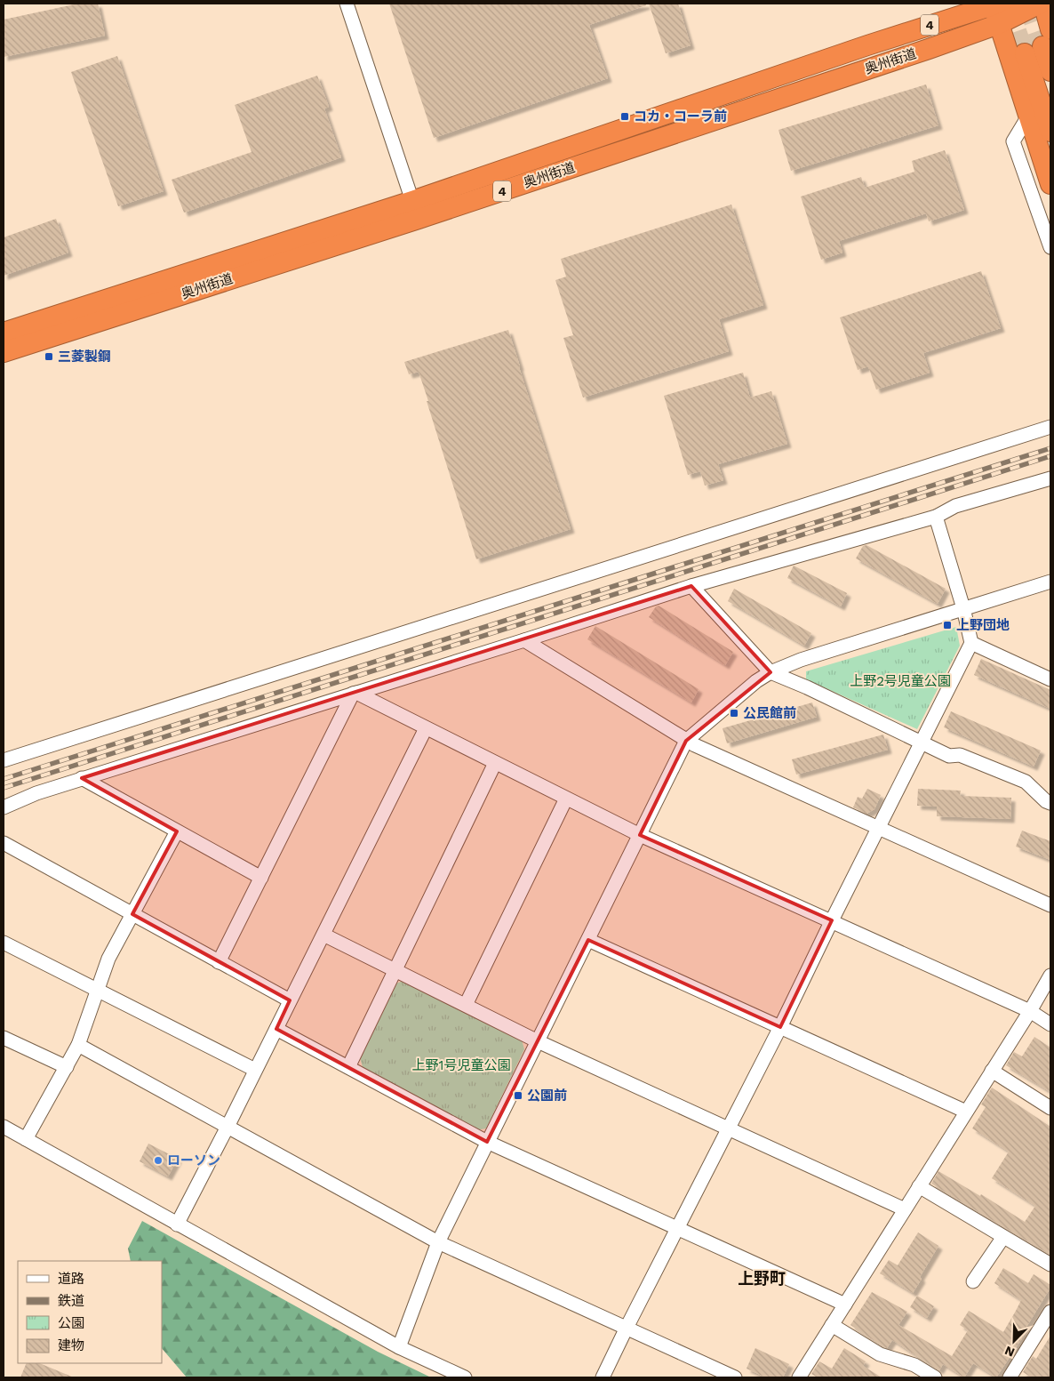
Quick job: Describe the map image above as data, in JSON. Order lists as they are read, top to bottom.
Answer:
{
  "streets": {
    "highway": ["4", "奥州街道"]
  },
  "districts": ["上野町"],
  "parks": ["上野2号児童公園", "上野1号児童公園"],
  "places": {
    "transit": [
      "コカ・コーラ前",
      "三菱製鋼",
      "上野団地",
      "公民館前",
      "公園前"
    ],
    "other": ["ローソン"]
  },
  "legend": [
    "道路",
    "鉄道",
    "公園",
    "建物"
  ],
  "north": "bottom left"
}
